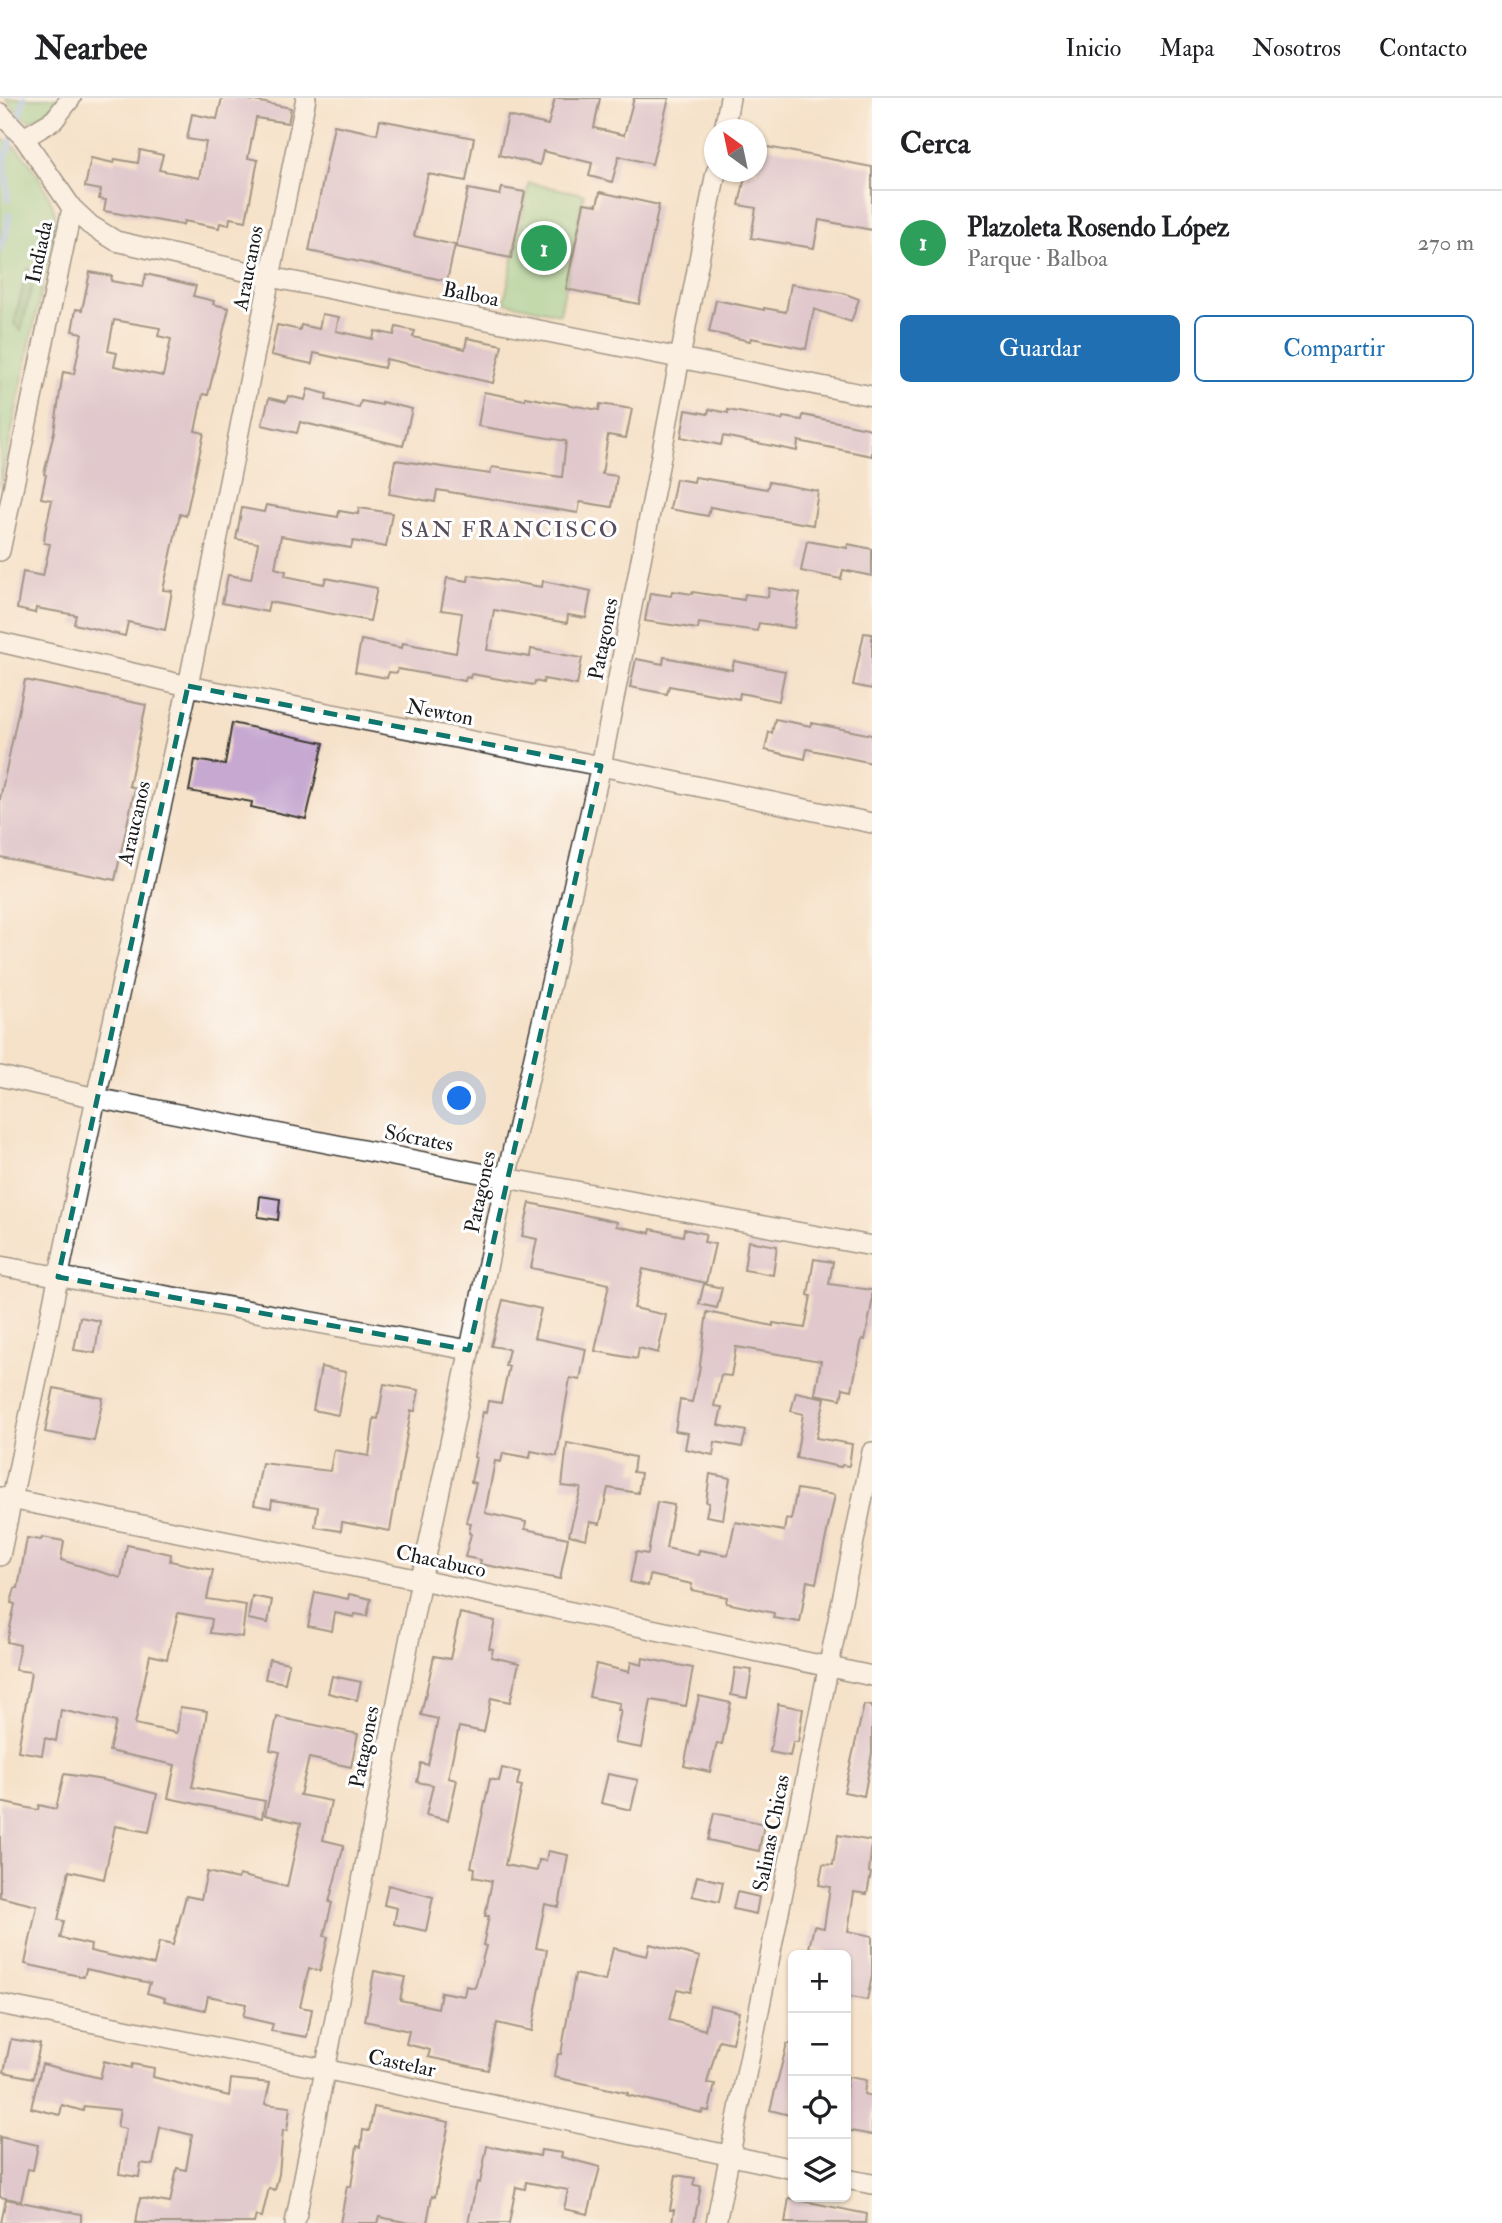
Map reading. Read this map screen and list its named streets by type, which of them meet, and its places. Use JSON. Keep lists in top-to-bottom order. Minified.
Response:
{"streets":{"street":["Indiada","Araucanos","Balboa","Patagones","Newton","Sócrates","Chacabuco","Salinas Chicas","Castelar"]},"crossings":[["Indiada","Balboa"],["Araucanos","Balboa"],["Araucanos","Newton"],["Araucanos","Sócrates"],["Araucanos","Chacabuco"],["Balboa","Patagones"],["Patagones","Newton"],["Patagones","Sócrates"],["Patagones","Chacabuco"],["Patagones","Castelar"],["Chacabuco","Salinas Chicas"],["Salinas Chicas","Castelar"]],"districts":["SAN FRANCISCO"],"north":"top left","page":{"header":"Nearbee","nav":["Inicio","Mapa","Nosotros","Contacto"],"heading":"Cerca","list":[{"mark":"1","name":"Plazoleta Rosendo López","note":"Parque · Balboa","value":"270 m"}],"pins":"1","buttons":["Guardar","Compartir"],"map_buttons":["+","−"]}}
